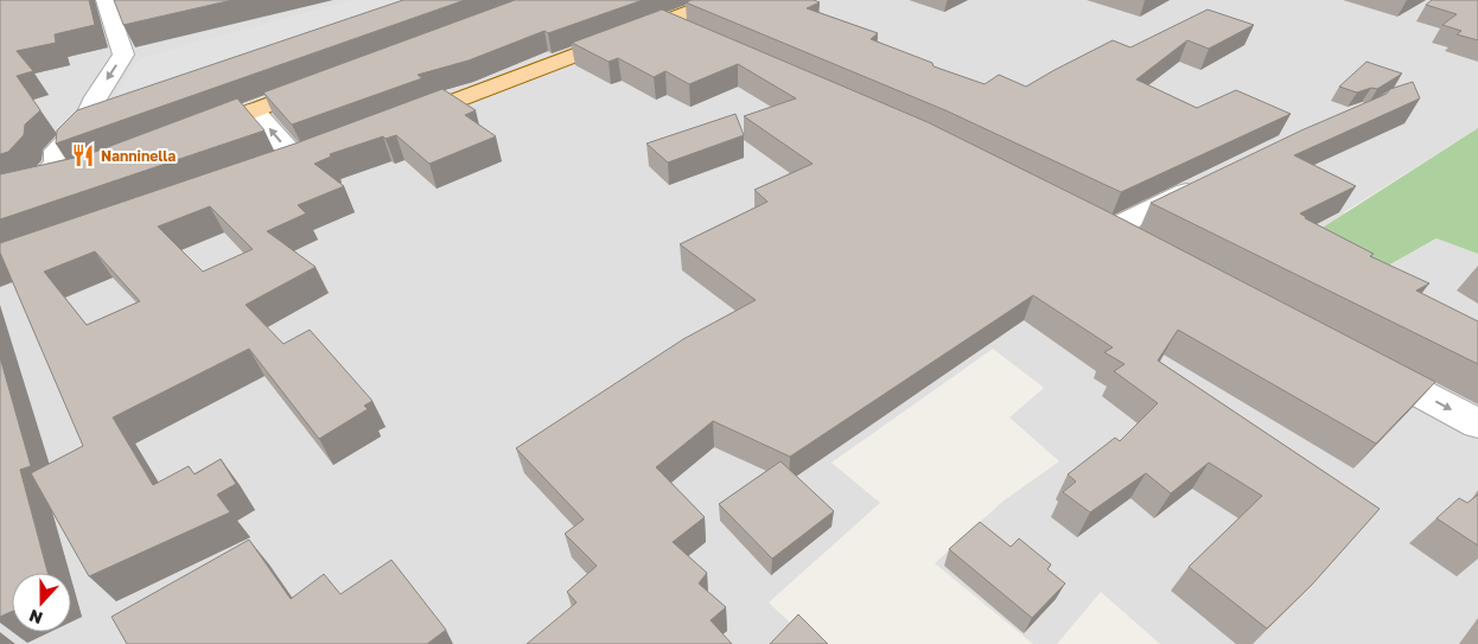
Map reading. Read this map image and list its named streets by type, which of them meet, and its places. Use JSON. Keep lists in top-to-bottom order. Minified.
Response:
{"places":{"restaurant":["Nanninella"]},"north":"bottom"}
